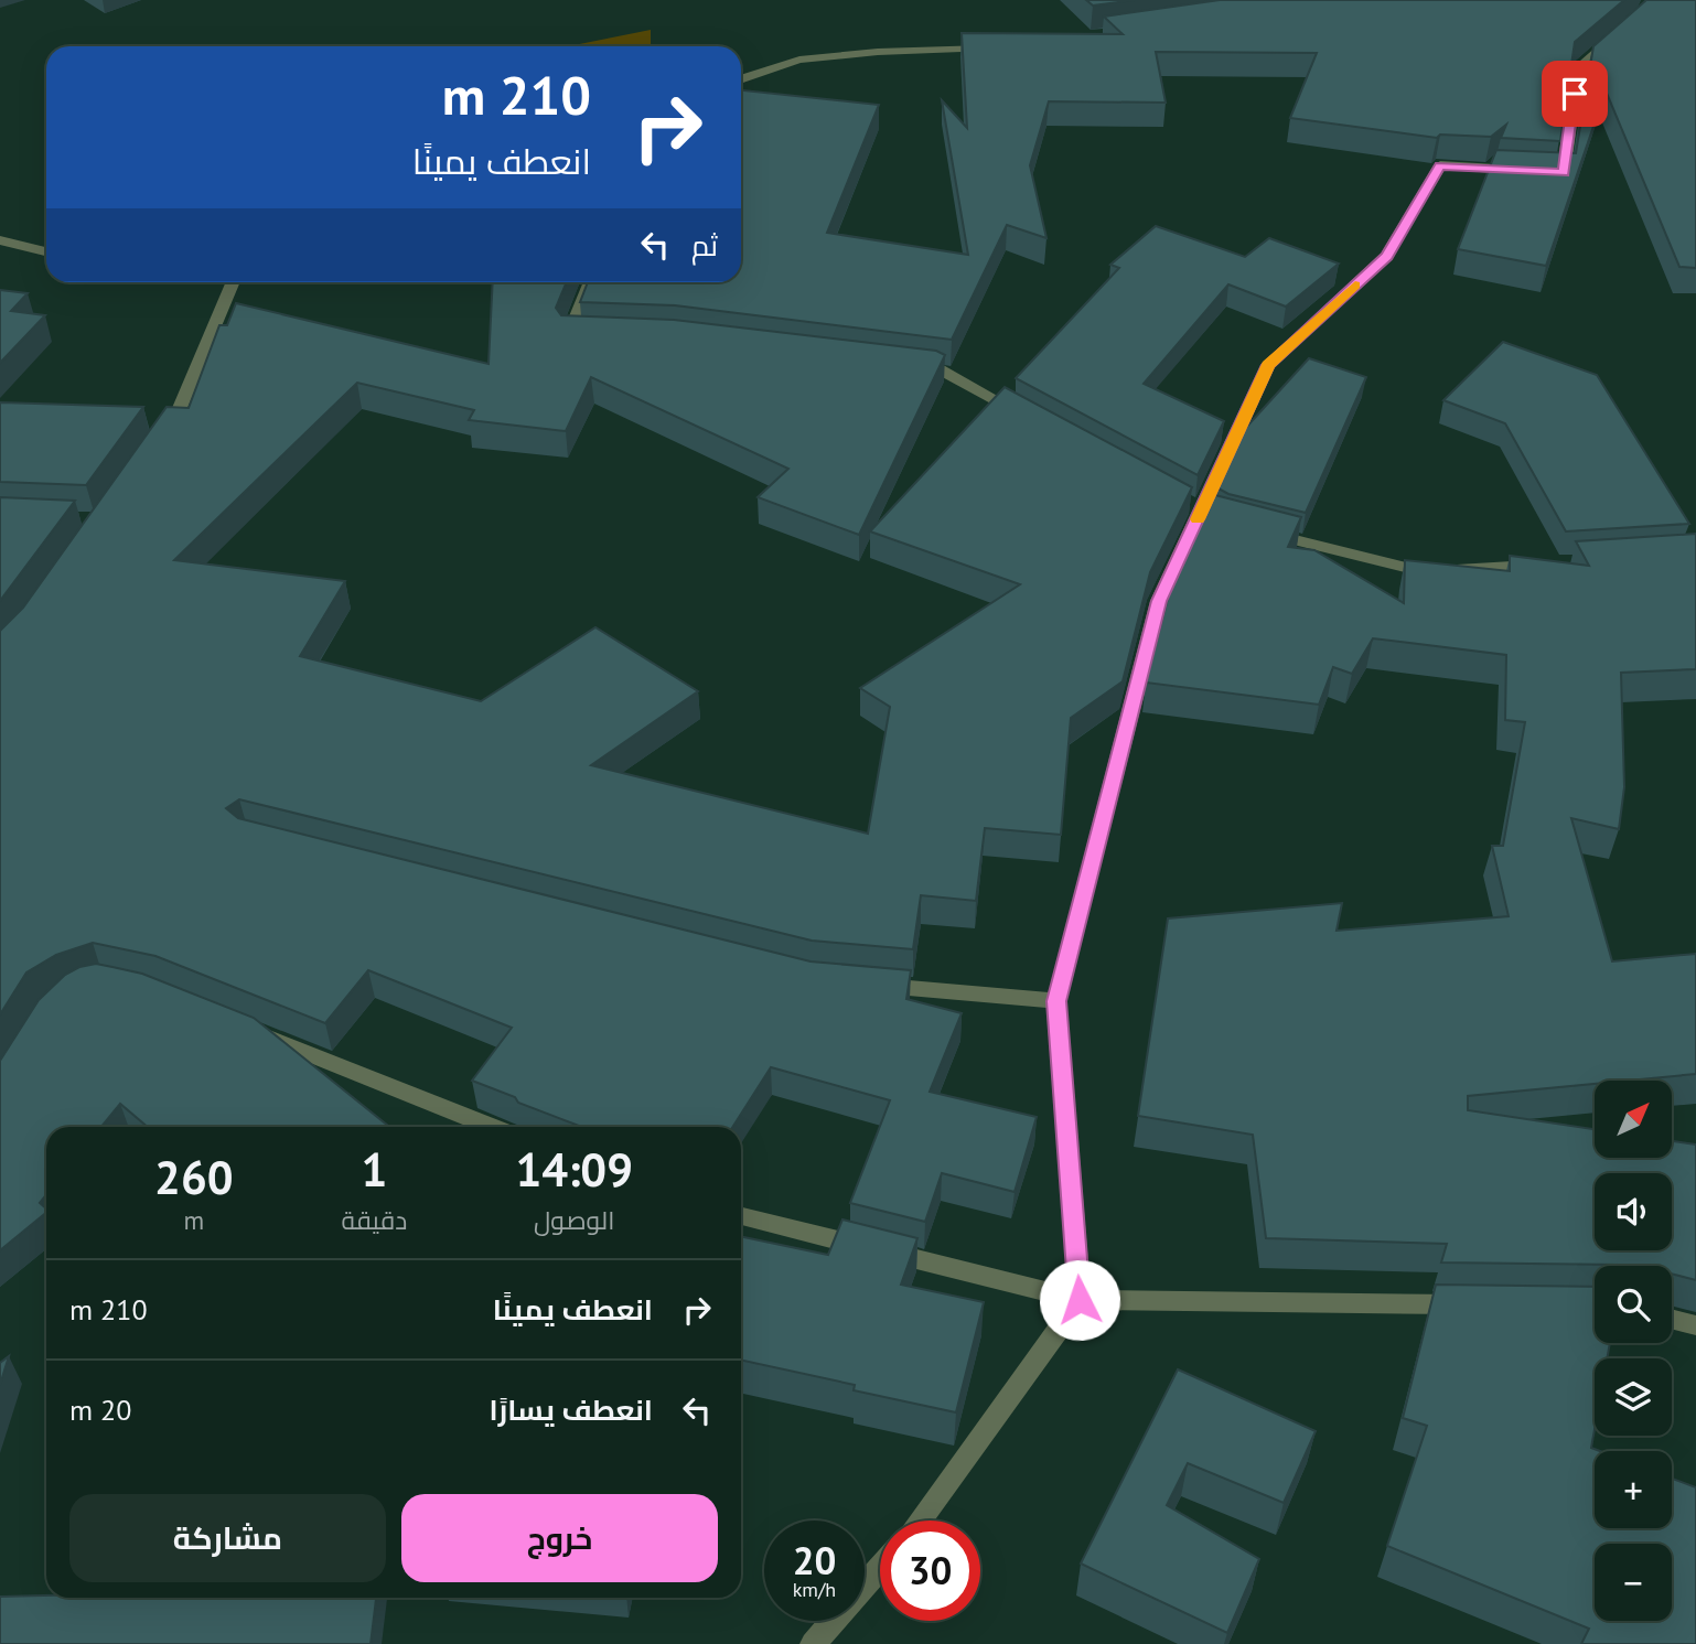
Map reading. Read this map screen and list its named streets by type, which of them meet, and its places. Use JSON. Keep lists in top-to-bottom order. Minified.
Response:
{"north":"top right","page":{"turn":["210 m","انعطف يمينًا"],"then":"ثم","map_buttons":["+","−"],"eta":["14:09","الوصول","1","دقيقة","260","m"],"list":[{"name":"انعطف يمينًا","value":"210 m"},{"name":"انعطف يسارًا","value":"20 m"}],"buttons":["خروج","مشاركة"],"speed":"20 km/h","limit":"30"}}
